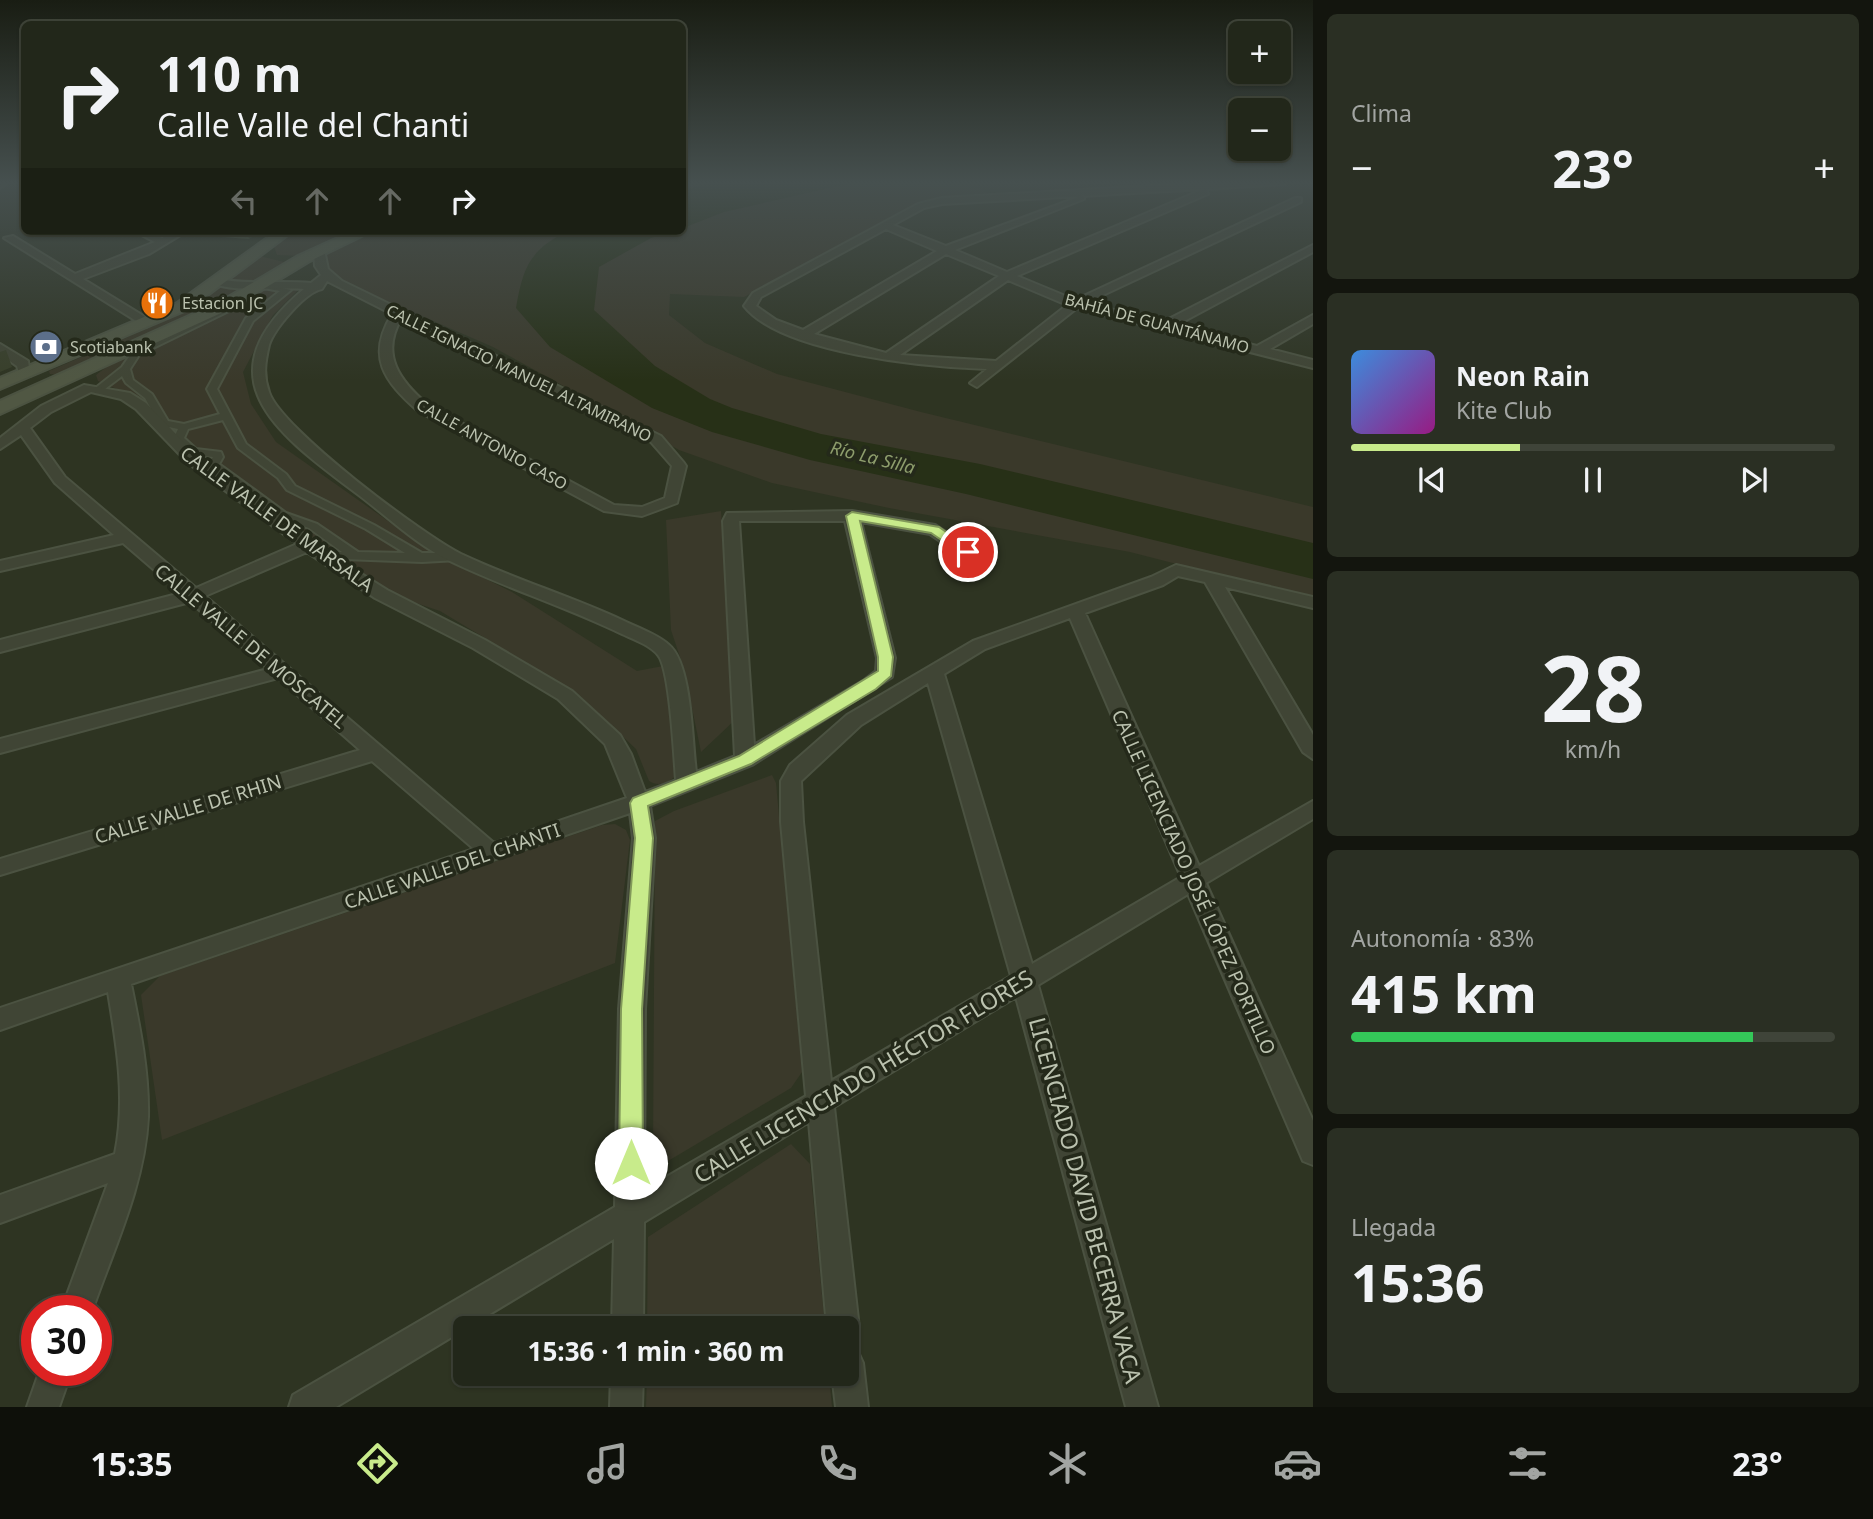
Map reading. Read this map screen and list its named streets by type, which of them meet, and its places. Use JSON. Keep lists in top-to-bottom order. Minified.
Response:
{"streets":{"street":["BAHÍA DE GUANTÁNAMO","CALLE IGNACIO MANUEL ALTAMIRANO","CALLE ANTONIO CASO","CALLE VALLE DE MARSALA","CALLE VALLE DE MOSCATEL","CALLE VALLE DE RHIN","CALLE VALLE DEL CHANTI","CALLE LICENCIADO JOSÉ LÓPEZ PORTILLO","CALLE LICENCIADO HÉCTOR FLORES","LICENCIADO DAVID BECERRA VACA"]},"crossings":[["CALLE IGNACIO MANUEL ALTAMIRANO","CALLE ANTONIO CASO"],["CALLE VALLE DE MARSALA","CALLE VALLE DEL CHANTI"],["CALLE VALLE DE MOSCATEL","CALLE VALLE DE RHIN"],["CALLE VALLE DE MOSCATEL","CALLE VALLE DEL CHANTI"],["CALLE LICENCIADO JOSÉ LÓPEZ PORTILLO","CALLE LICENCIADO HÉCTOR FLORES"],["CALLE LICENCIADO HÉCTOR FLORES","LICENCIADO DAVID BECERRA VACA"]],"water":["Río La Silla"],"places":{"restaurant":["Estacion JC"],"bank":["Scotiabank"]},"page":{"tile":["Clima",["28","km/h"],["Autonomía · 83%","415 km"],["Llegada","15:36"]],"map_buttons":["+","−"],"turn":["110 m","Calle Valle del Chanti"],"heat":["−","23°","+"],"song":["Neon Rain","Kite Club"],"limit":"30","trip":"15:36 · 1 min · 360 m","tabs":["15:35","23°"]}}
